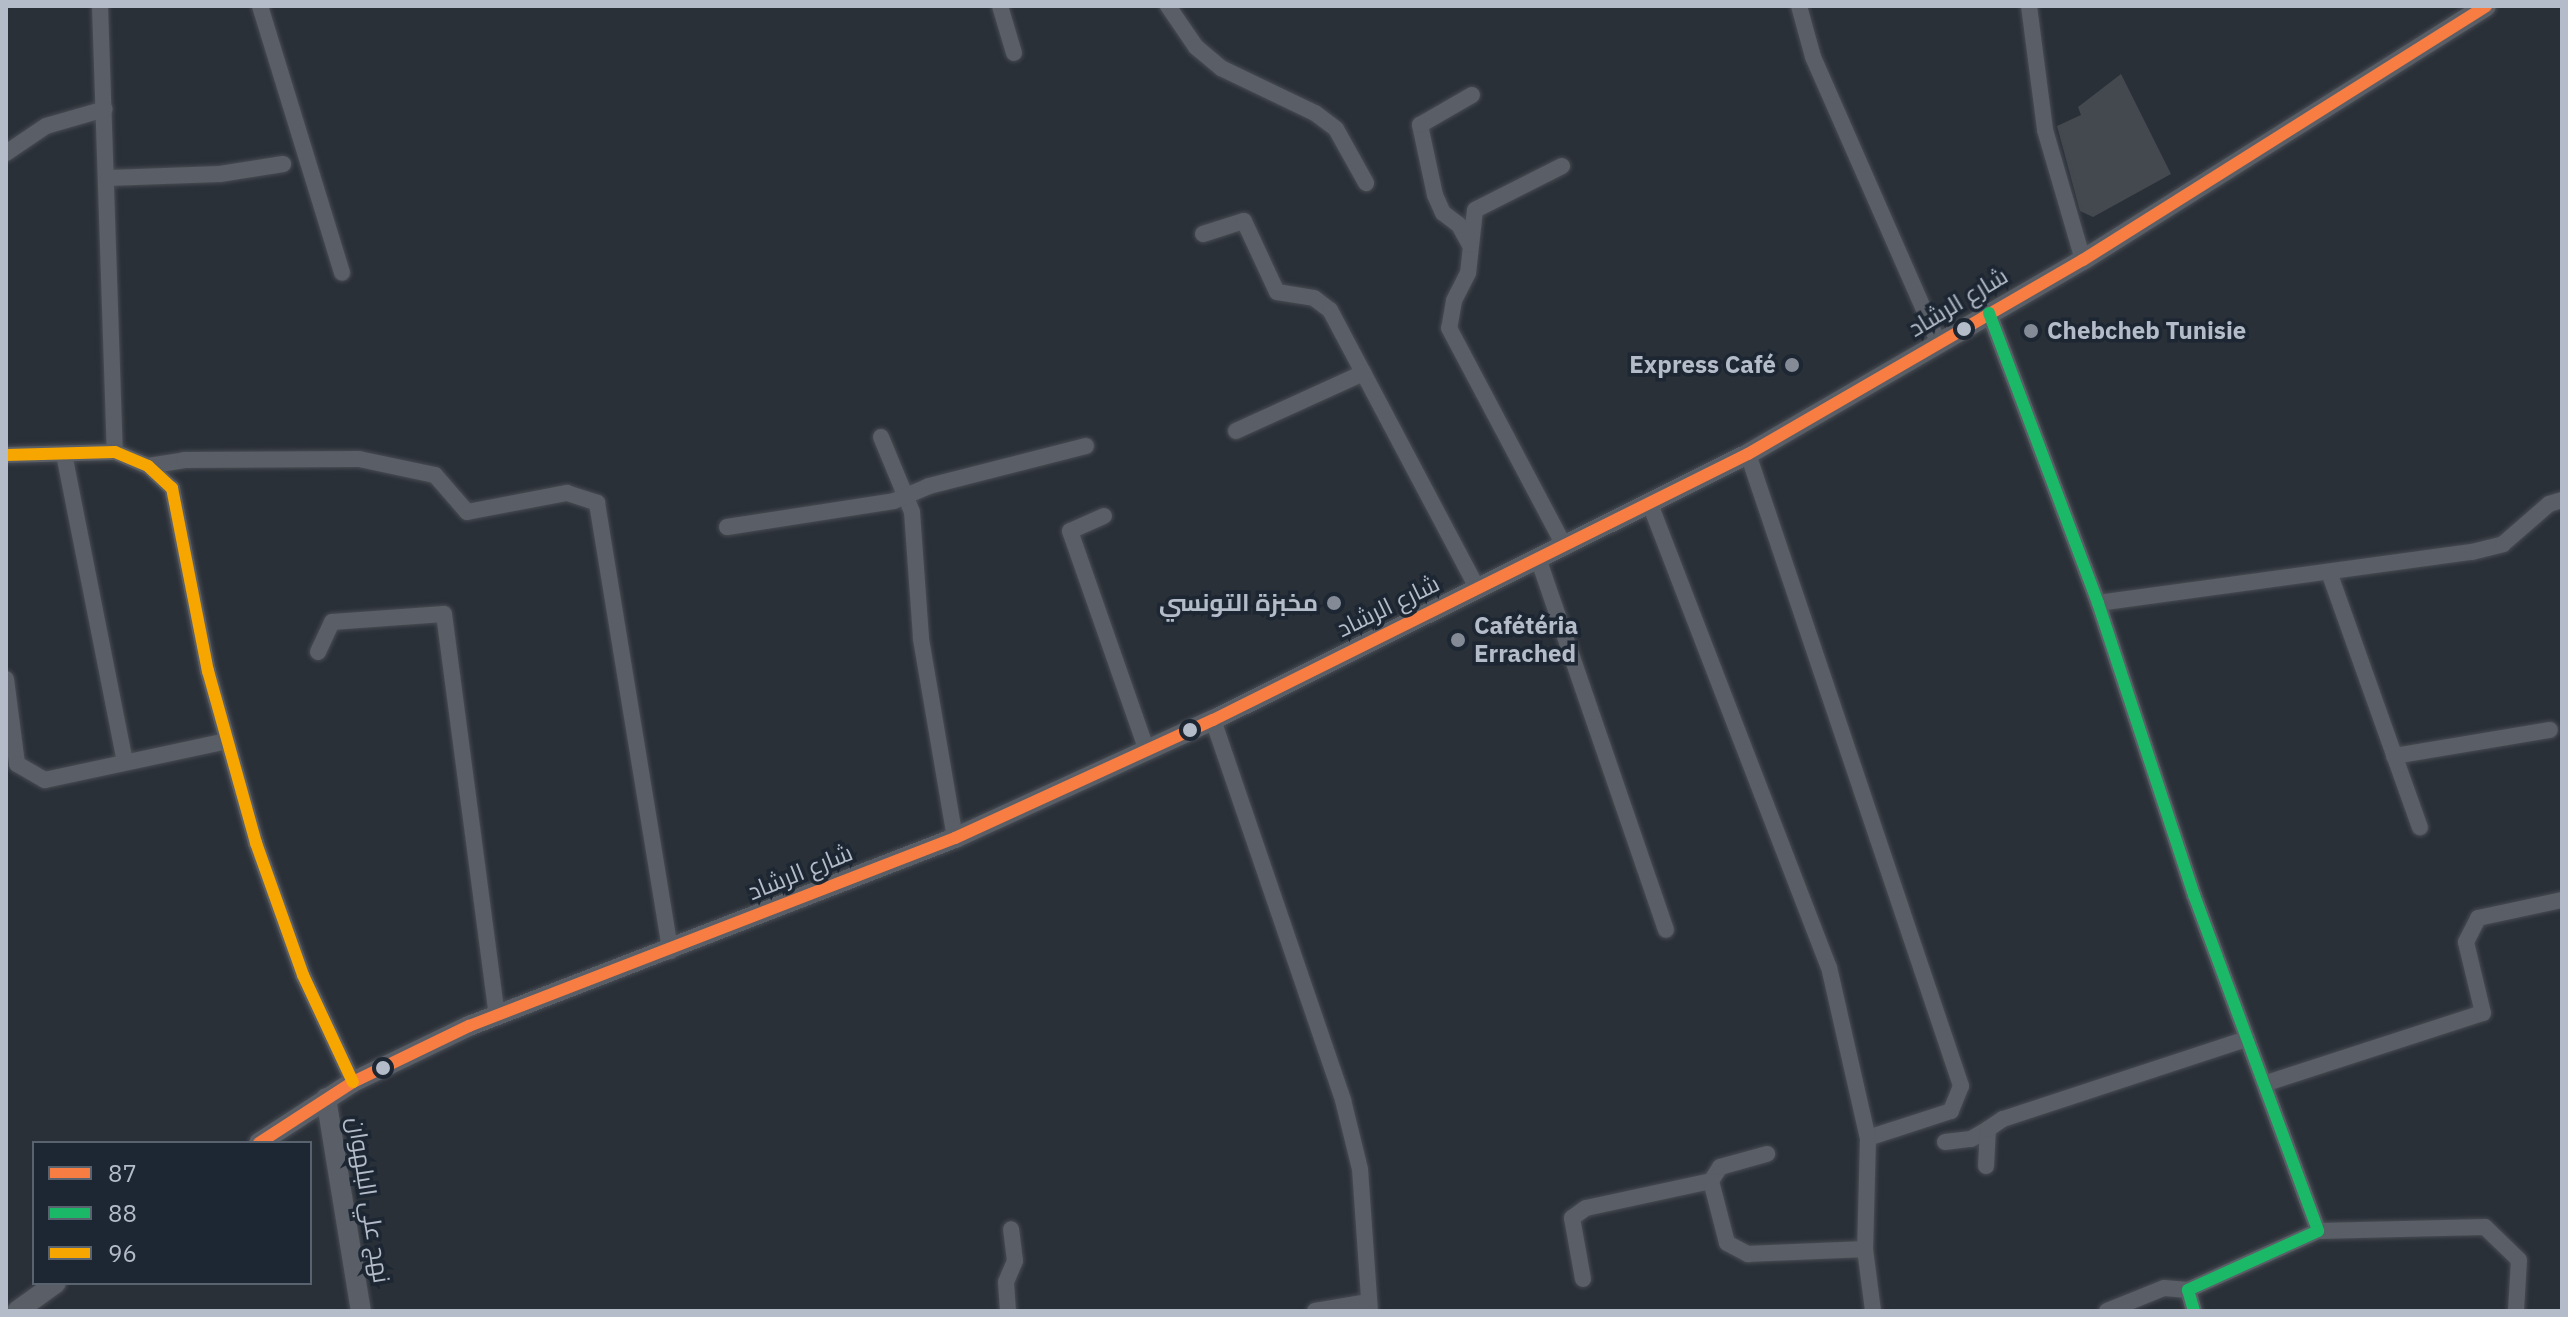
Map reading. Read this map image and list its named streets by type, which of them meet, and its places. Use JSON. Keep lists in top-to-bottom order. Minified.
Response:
{"streets":{"street":["شارع الرشاد","نهج علي البلهوان"]},"crossings":[["شارع الرشاد","نهج علي البلهوان"]],"places":["Chebcheb Tunisie","Express Café","مخبزة التونسي","Cafétéria Errached"],"lines":["transit line 87","transit line 88","transit line 96"],"legend":["87","88","96"]}
